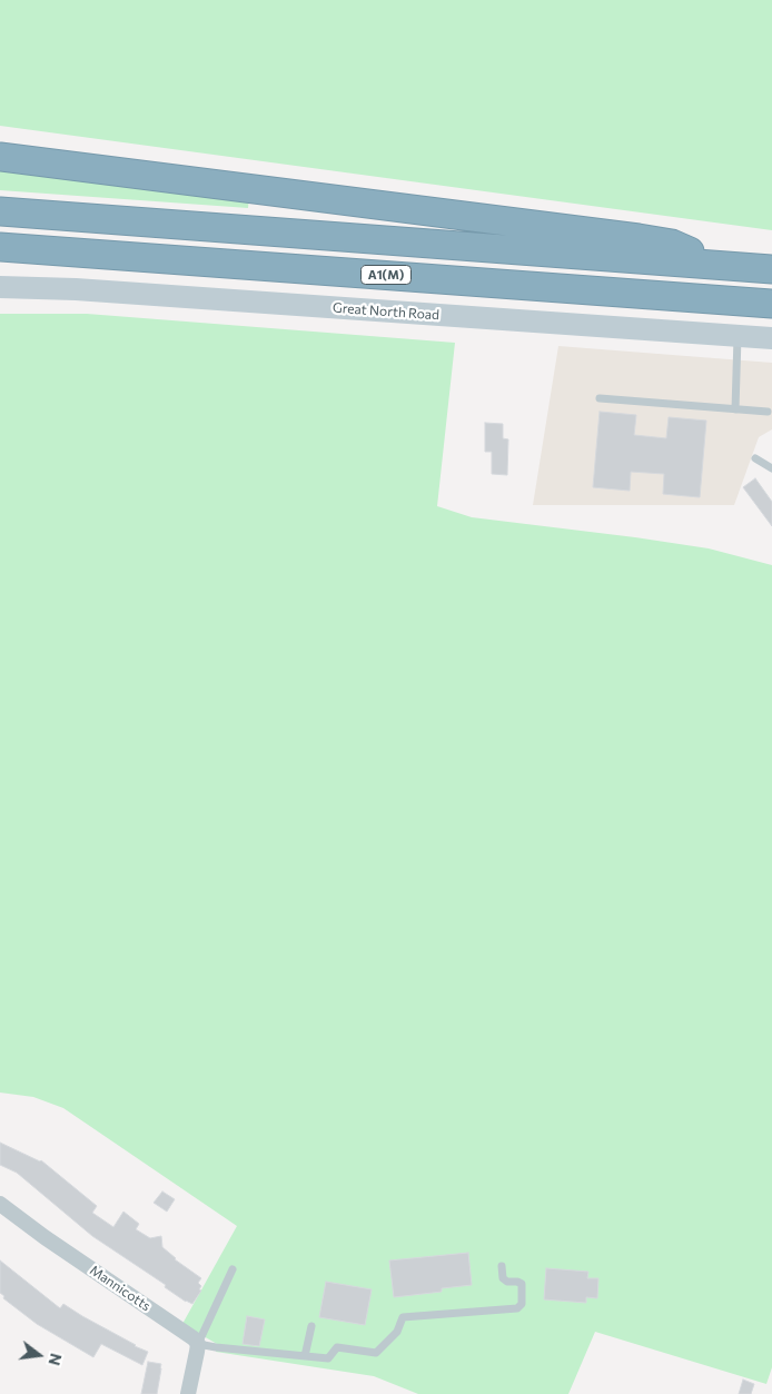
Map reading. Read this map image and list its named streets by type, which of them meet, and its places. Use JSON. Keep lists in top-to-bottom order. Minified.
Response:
{"streets":{"highway":["A1(M)"],"main road":["Great North Road"],"street":["Mannicotts"]},"north":"right"}
